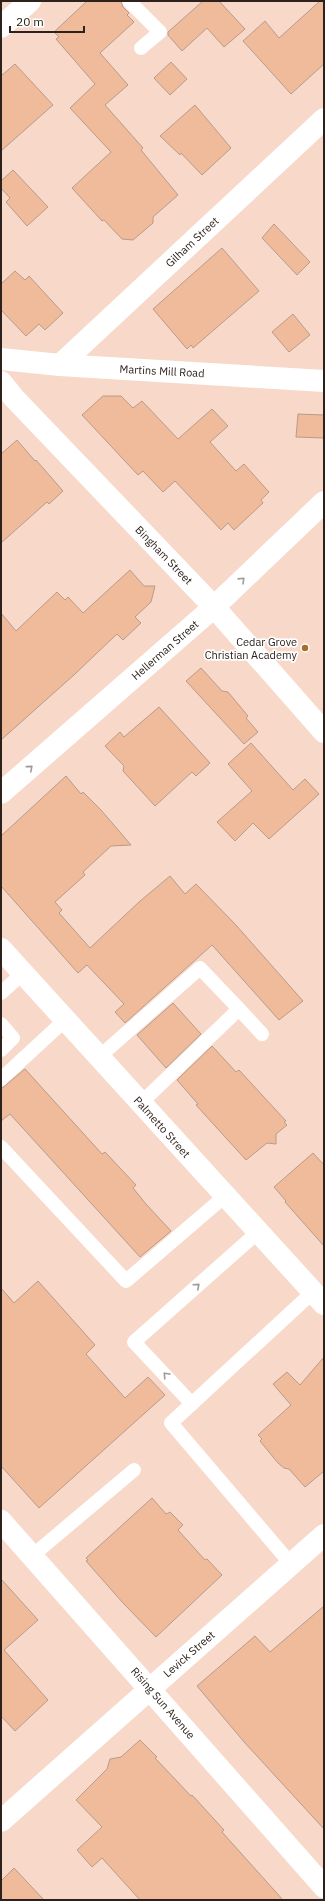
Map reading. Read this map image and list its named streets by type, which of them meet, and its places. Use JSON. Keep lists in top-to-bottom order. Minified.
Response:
{"streets":{"street":["Gilham Street","Martins Mill Road","Bingham Street","Hellerman Street","Palmetto Street","Levick Street","Rising Sun Avenue"]},"crossings":[["Gilham Street","Martins Mill Road"],["Bingham Street","Hellerman Street"],["Levick Street","Rising Sun Avenue"]],"one_way":["Hellerman Street"],"places":["Cedar Grove Christian Academy"],"scale_bar":"20 m"}
